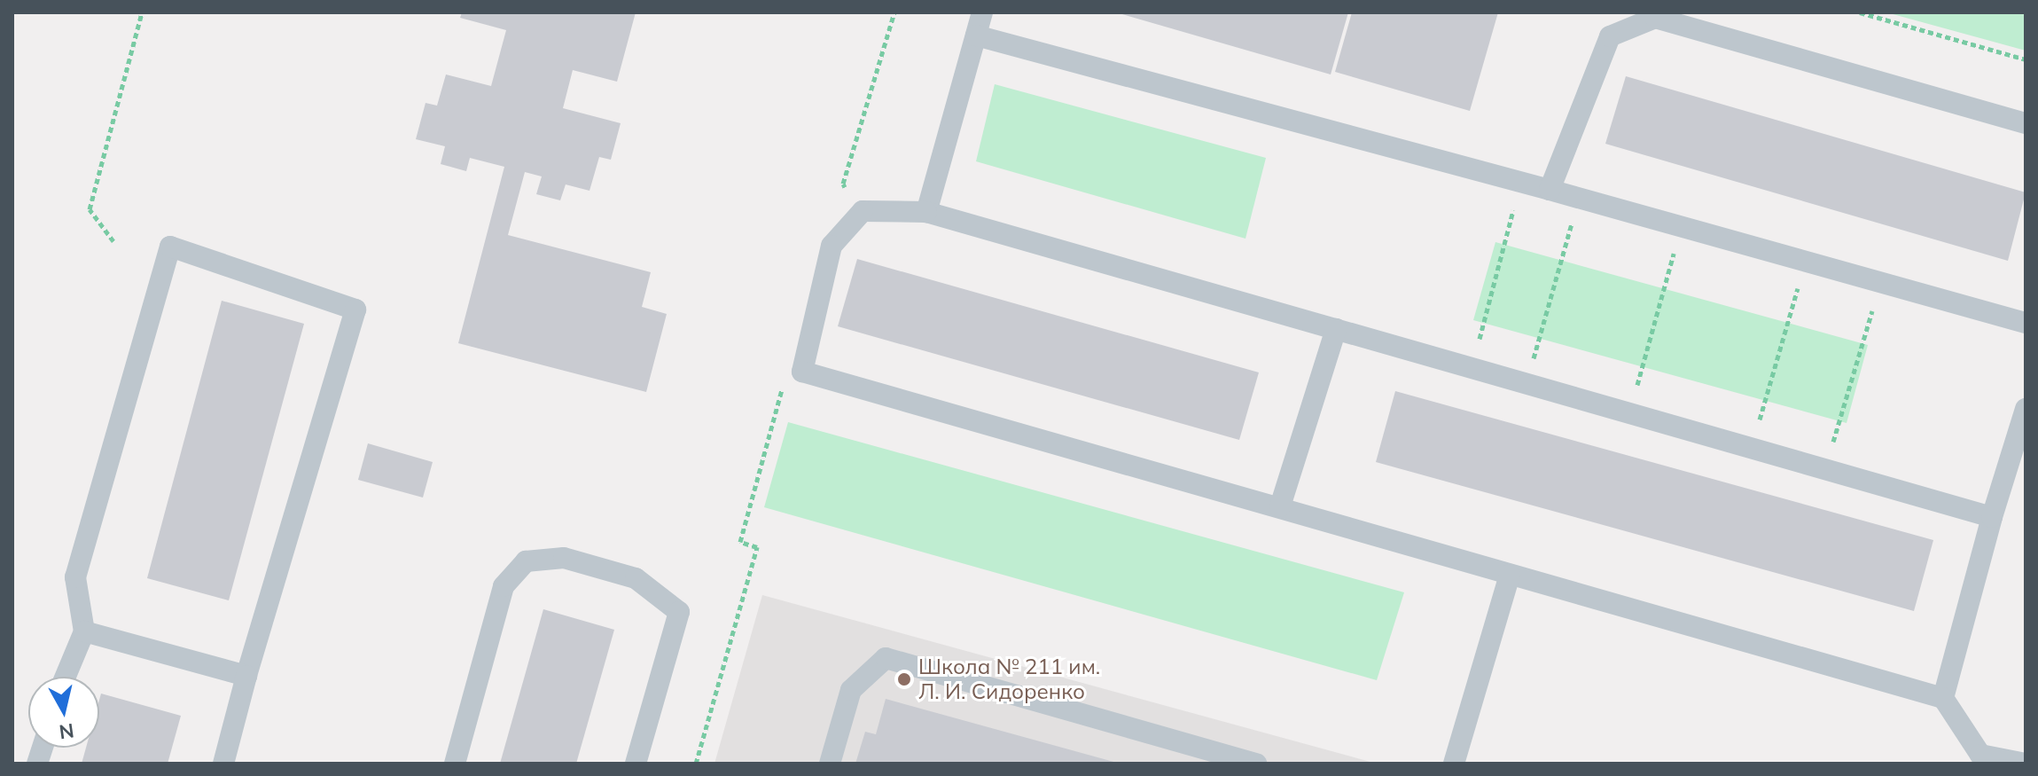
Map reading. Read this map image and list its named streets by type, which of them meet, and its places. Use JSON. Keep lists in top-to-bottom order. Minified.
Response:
{"places":["Школа № 211 им. Л. И. Сидоренко"],"north":"bottom"}
